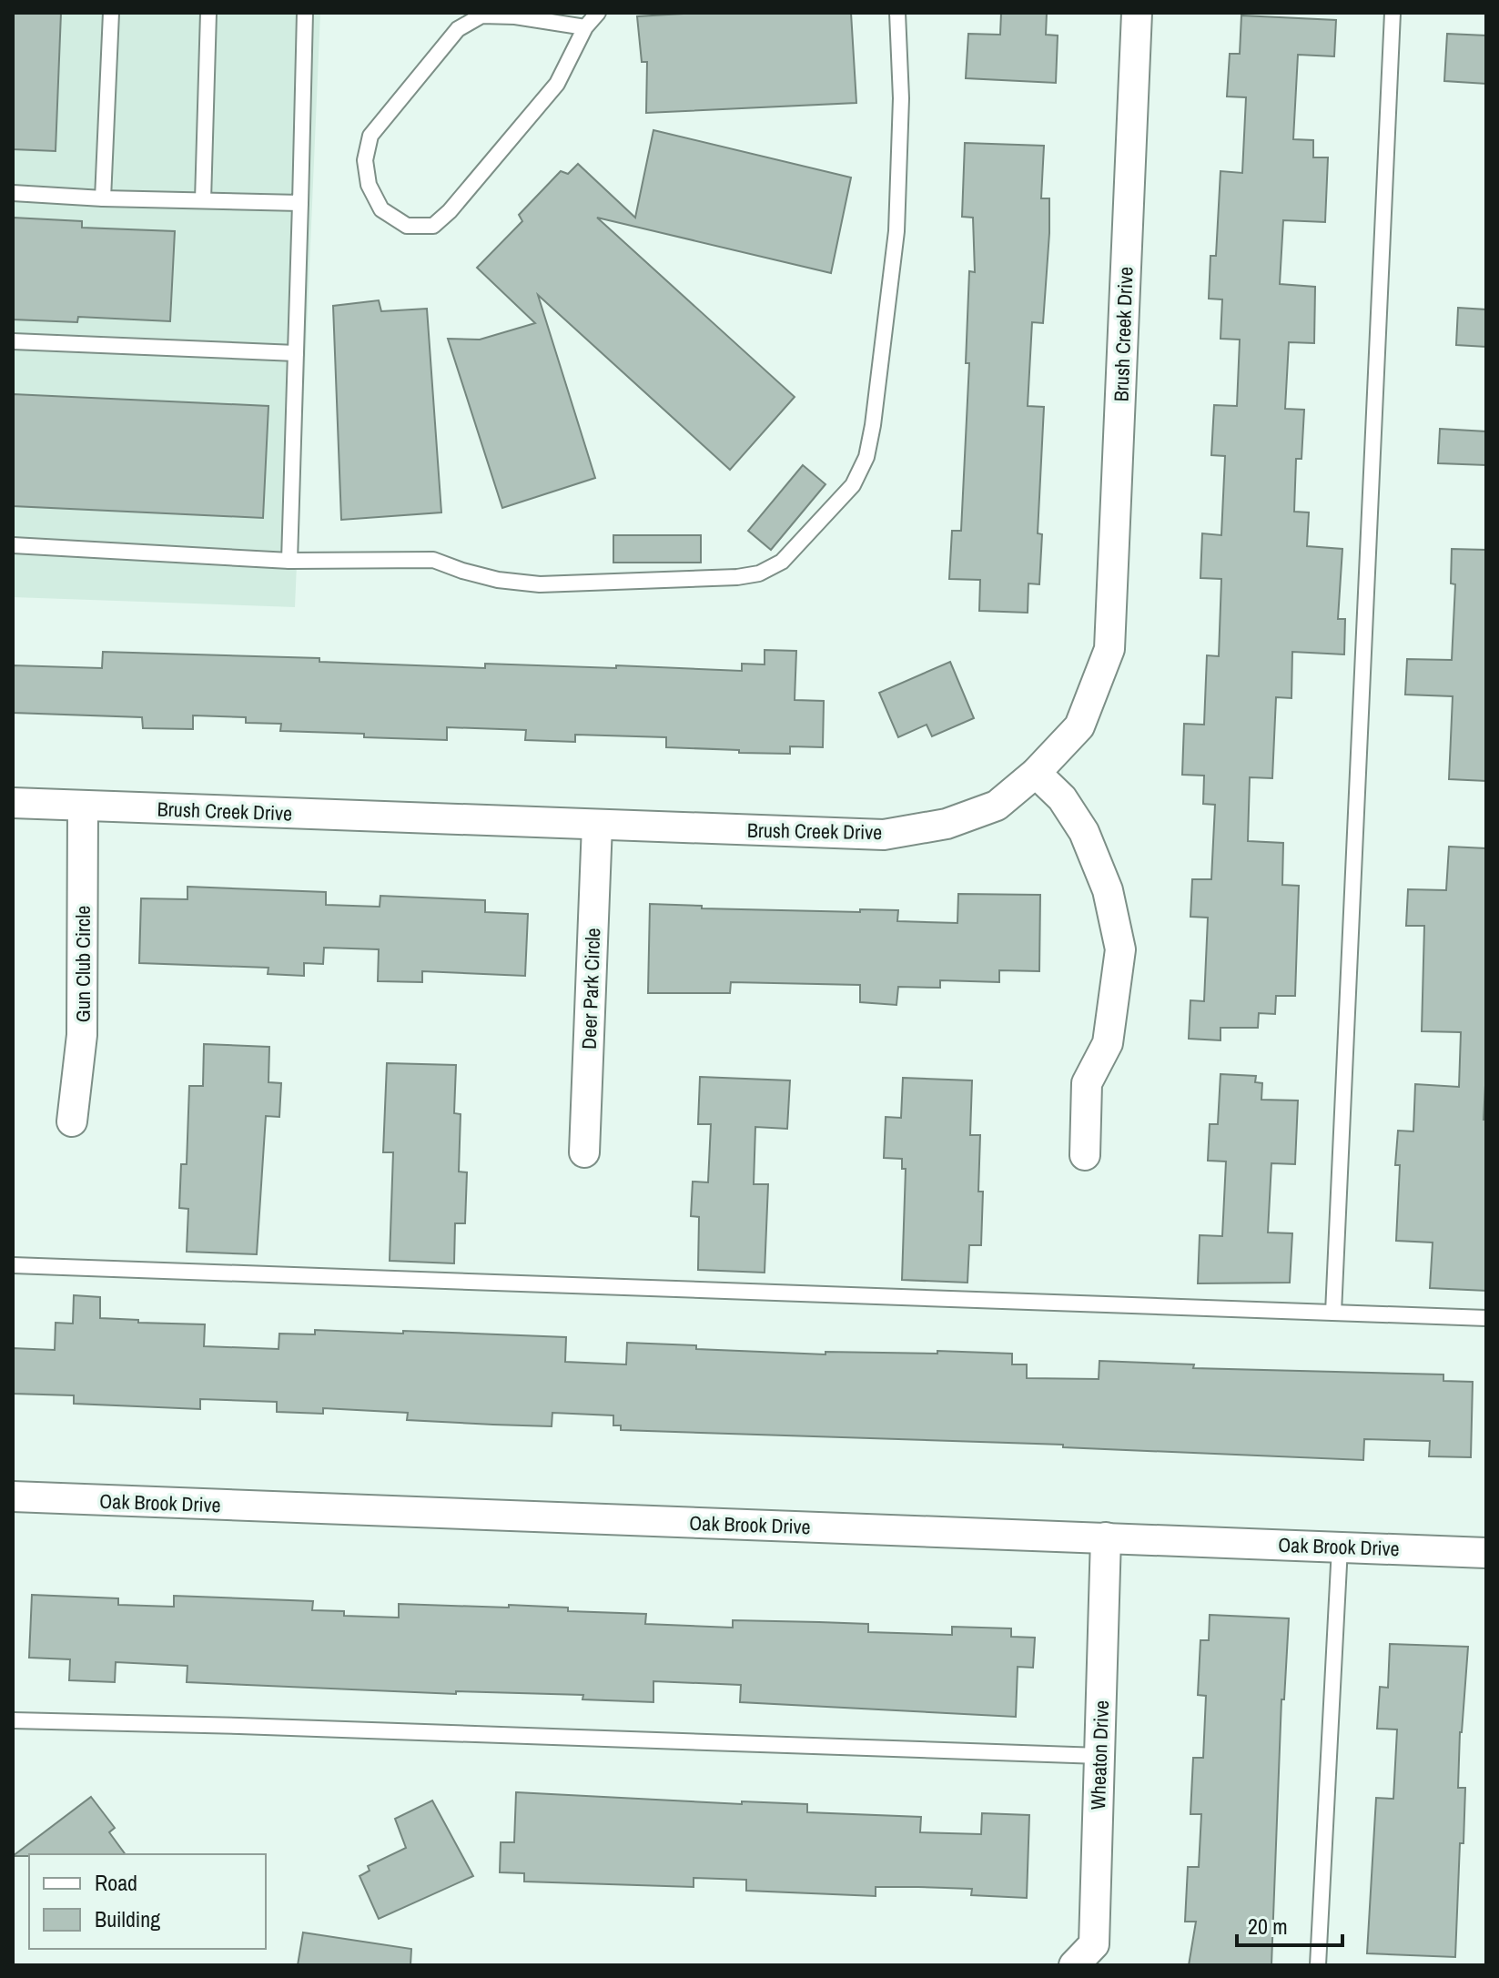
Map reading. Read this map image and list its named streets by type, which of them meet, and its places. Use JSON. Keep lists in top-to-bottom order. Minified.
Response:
{"streets":{"street":["Brush Creek Drive","Gun Club Circle","Deer Park Circle","Oak Brook Drive","Wheaton Drive"]},"crossings":[["Brush Creek Drive","Gun Club Circle"],["Brush Creek Drive","Deer Park Circle"],["Oak Brook Drive","Wheaton Drive"]],"legend":["Road","Building"],"scale_bar":"20 m"}
